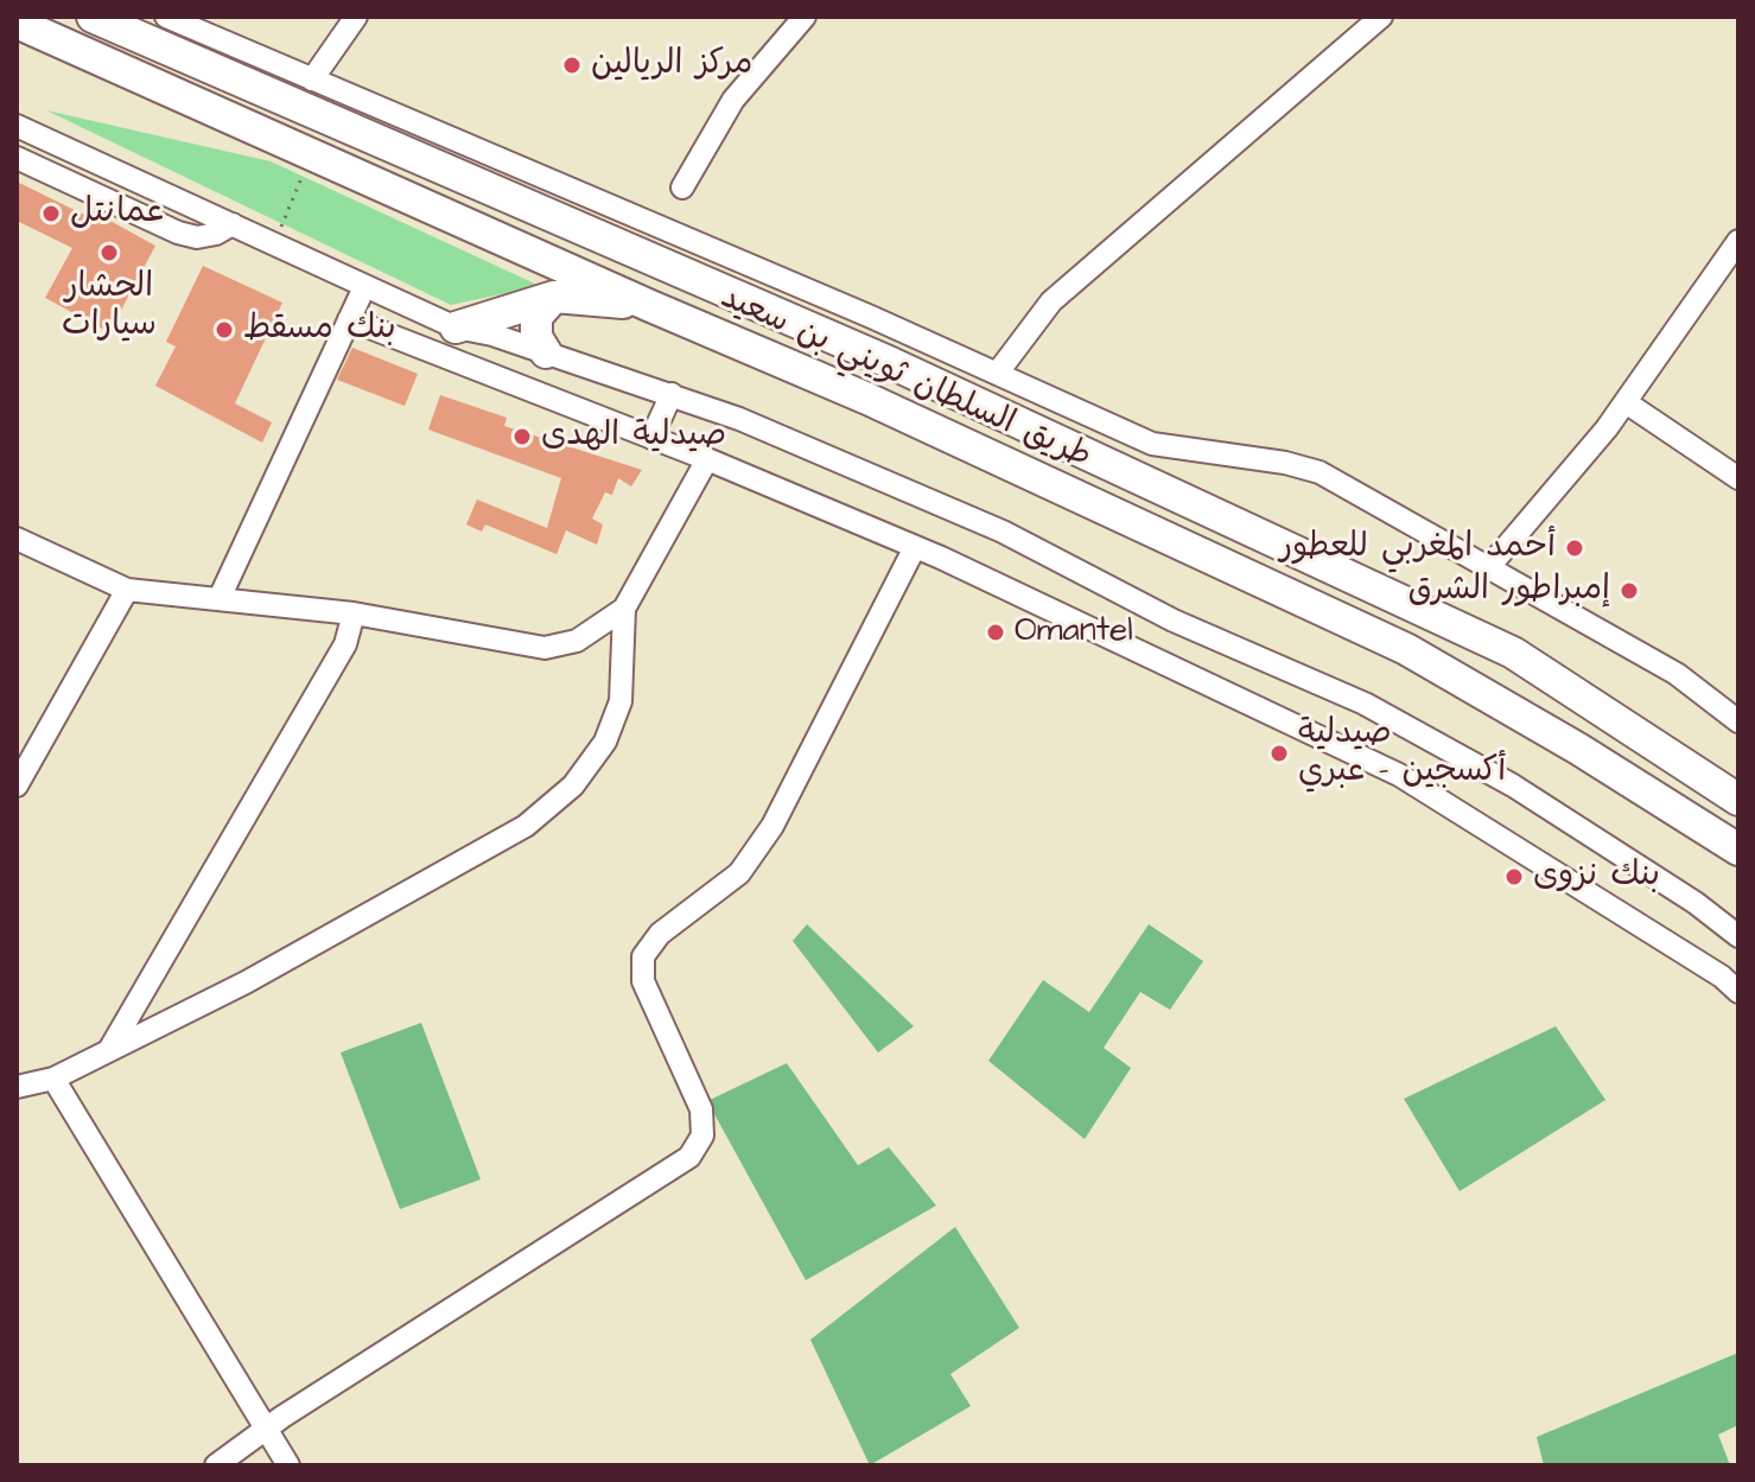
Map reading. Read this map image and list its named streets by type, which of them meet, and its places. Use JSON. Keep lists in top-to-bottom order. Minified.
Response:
{"streets":{"highway":["طريق السلطان ثويني بن سعيد"]},"places":["مركز الريالين","عمانتل","الحشار سيارات","بنك مسقط","صيدلية الهدى","أحمد المغربي للعطور","إمبراطور الشرق","Omantel","صيدلية أكسجين - عبري","بنك نزوى"]}
